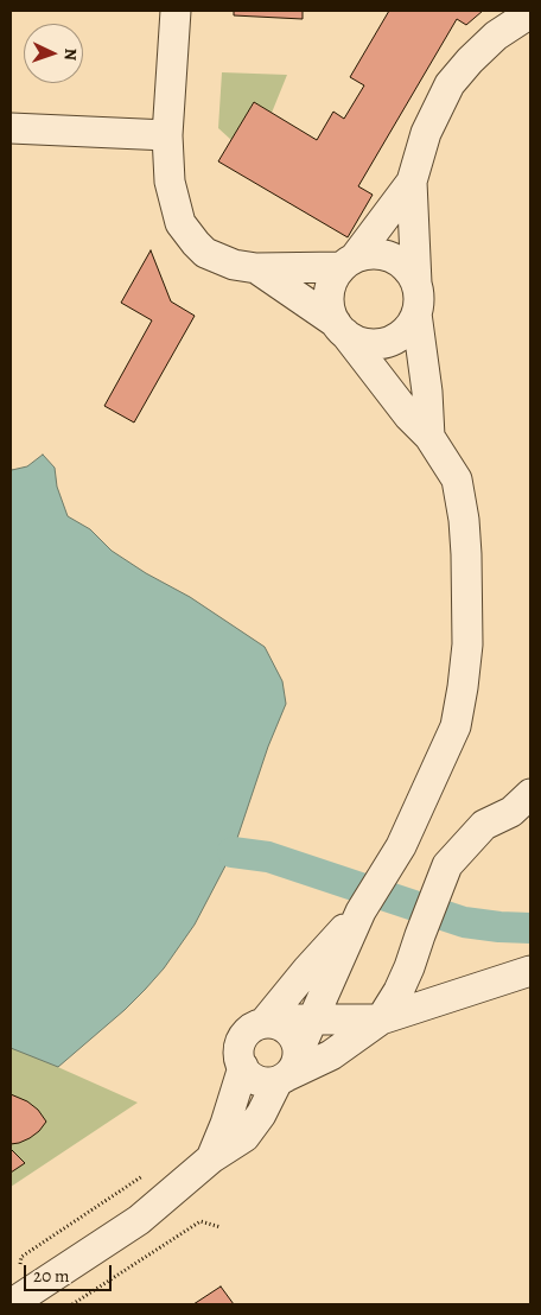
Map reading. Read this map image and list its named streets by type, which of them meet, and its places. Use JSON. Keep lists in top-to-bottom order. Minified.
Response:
{"scale_bar":"20 m","north":"right"}
